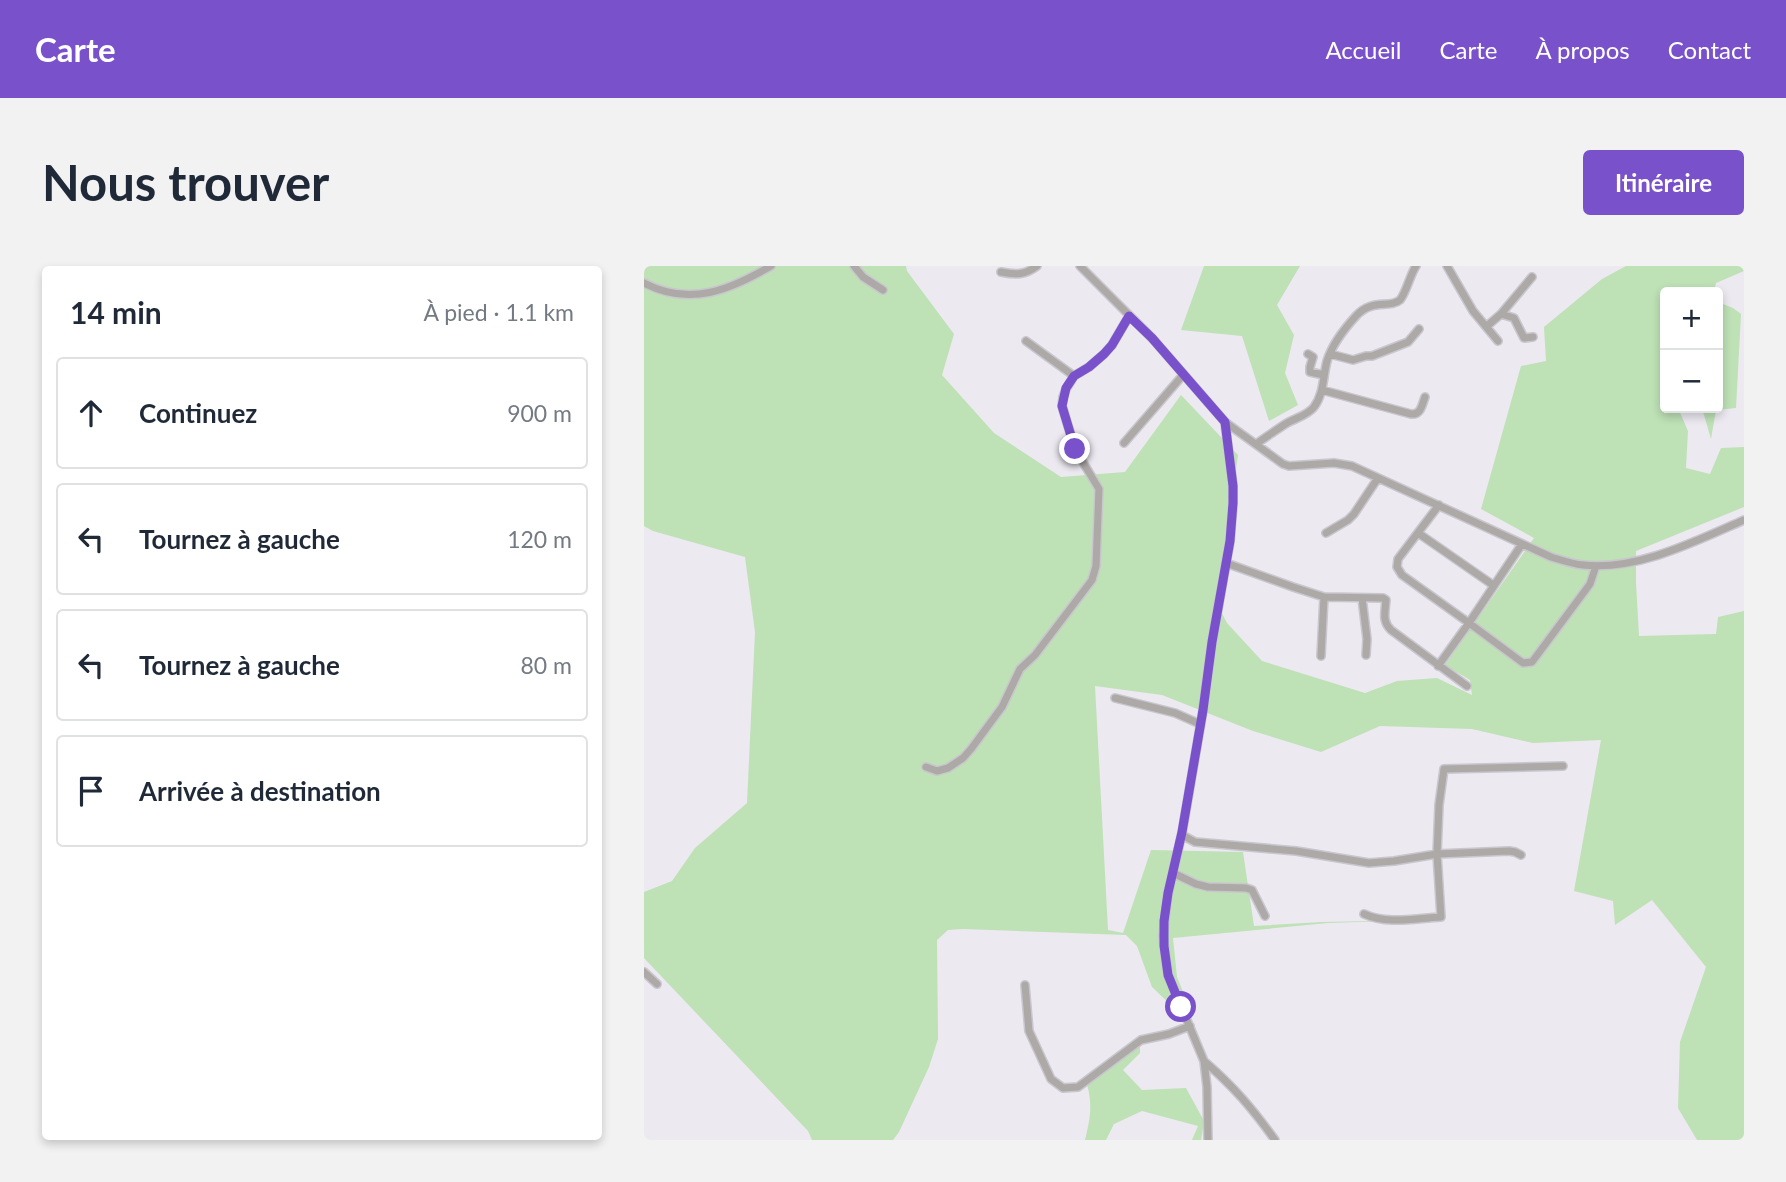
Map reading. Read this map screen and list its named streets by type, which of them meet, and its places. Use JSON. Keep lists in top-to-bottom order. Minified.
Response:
{"page":{"header":"Carte","nav":["Accueil","Carte","À propos","Contact"],"buttons":"Itinéraire","title":"Nous trouver","heading":["14 min","À pied · 1.1 km"],"map_buttons":["+","−"],"list":[["Continuez","900 m"],["Tournez à gauche","120 m"],["Tournez à gauche","80 m"],"Arrivée à destination"]}}
